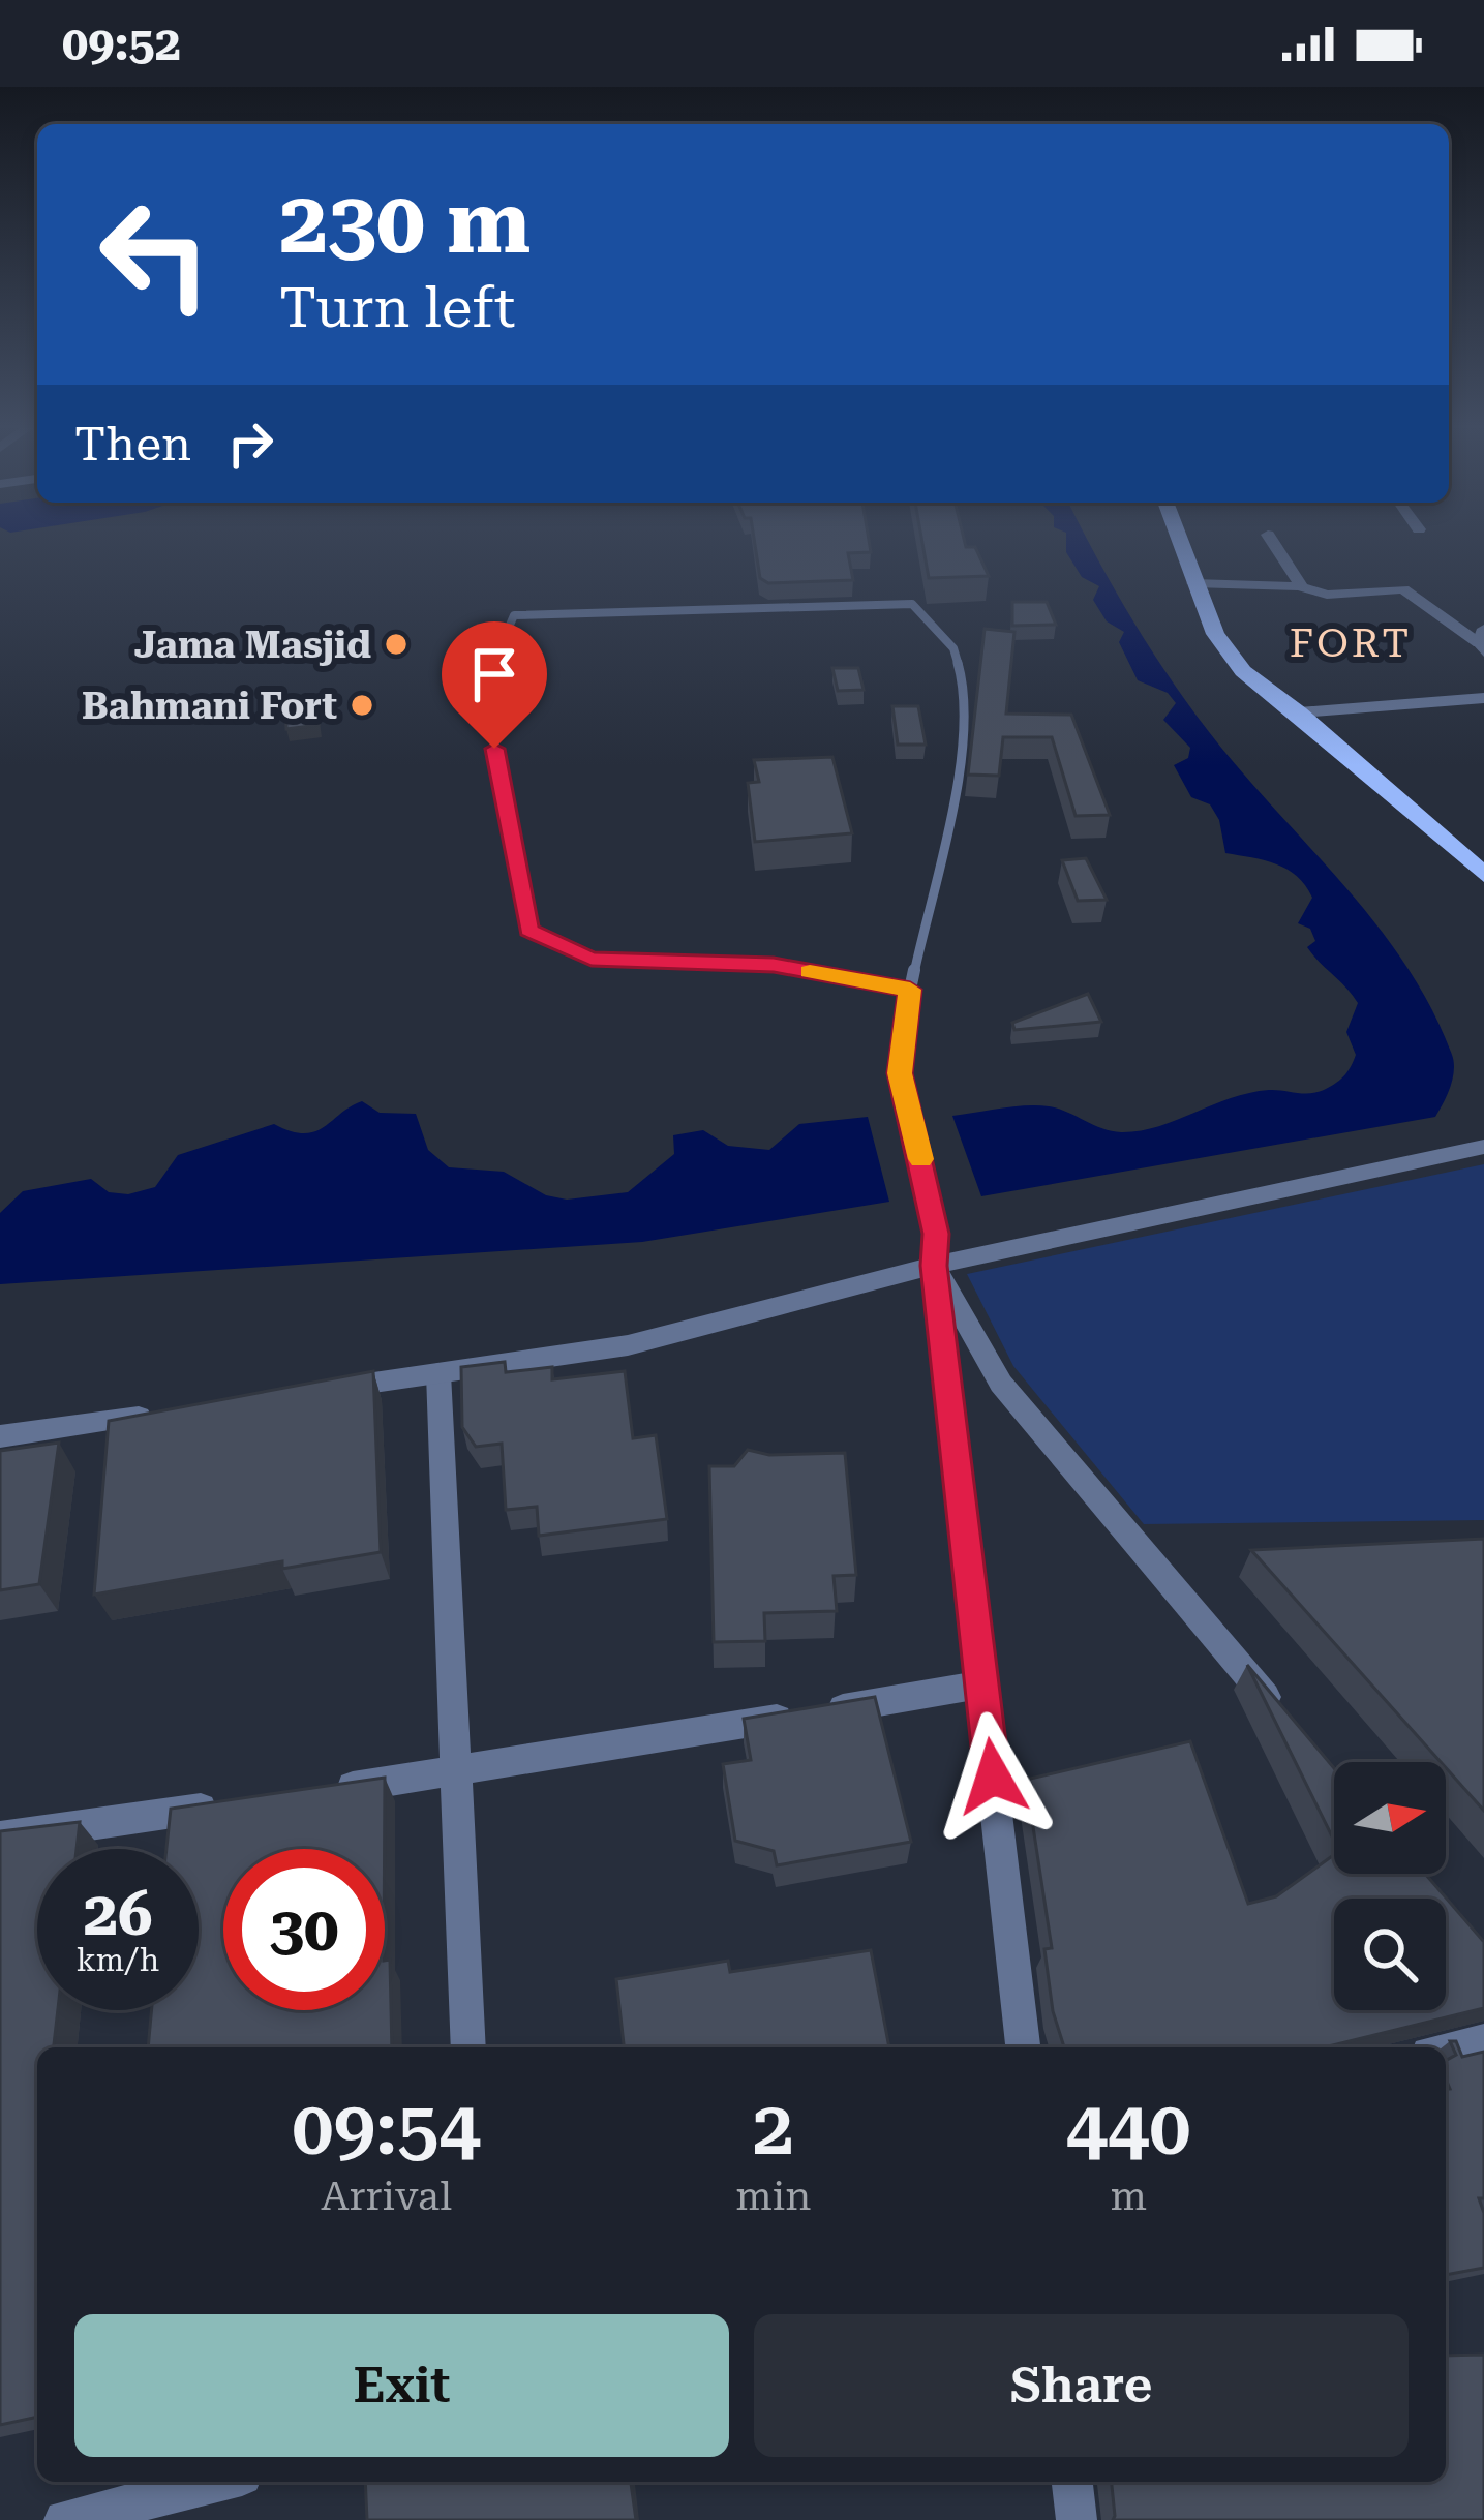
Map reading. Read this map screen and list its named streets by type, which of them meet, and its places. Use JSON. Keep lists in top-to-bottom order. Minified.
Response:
{"districts":["FORT"],"places":["Jama Masjid","Bahmani Fort"],"north":"right","page":{"status":"09:52","turn":["230 m","Turn left"],"then":"Then","speed":"26 km/h","limit":"30","eta":["09:54","Arrival","2","min","440","m"],"buttons":["Exit","Share"]}}
